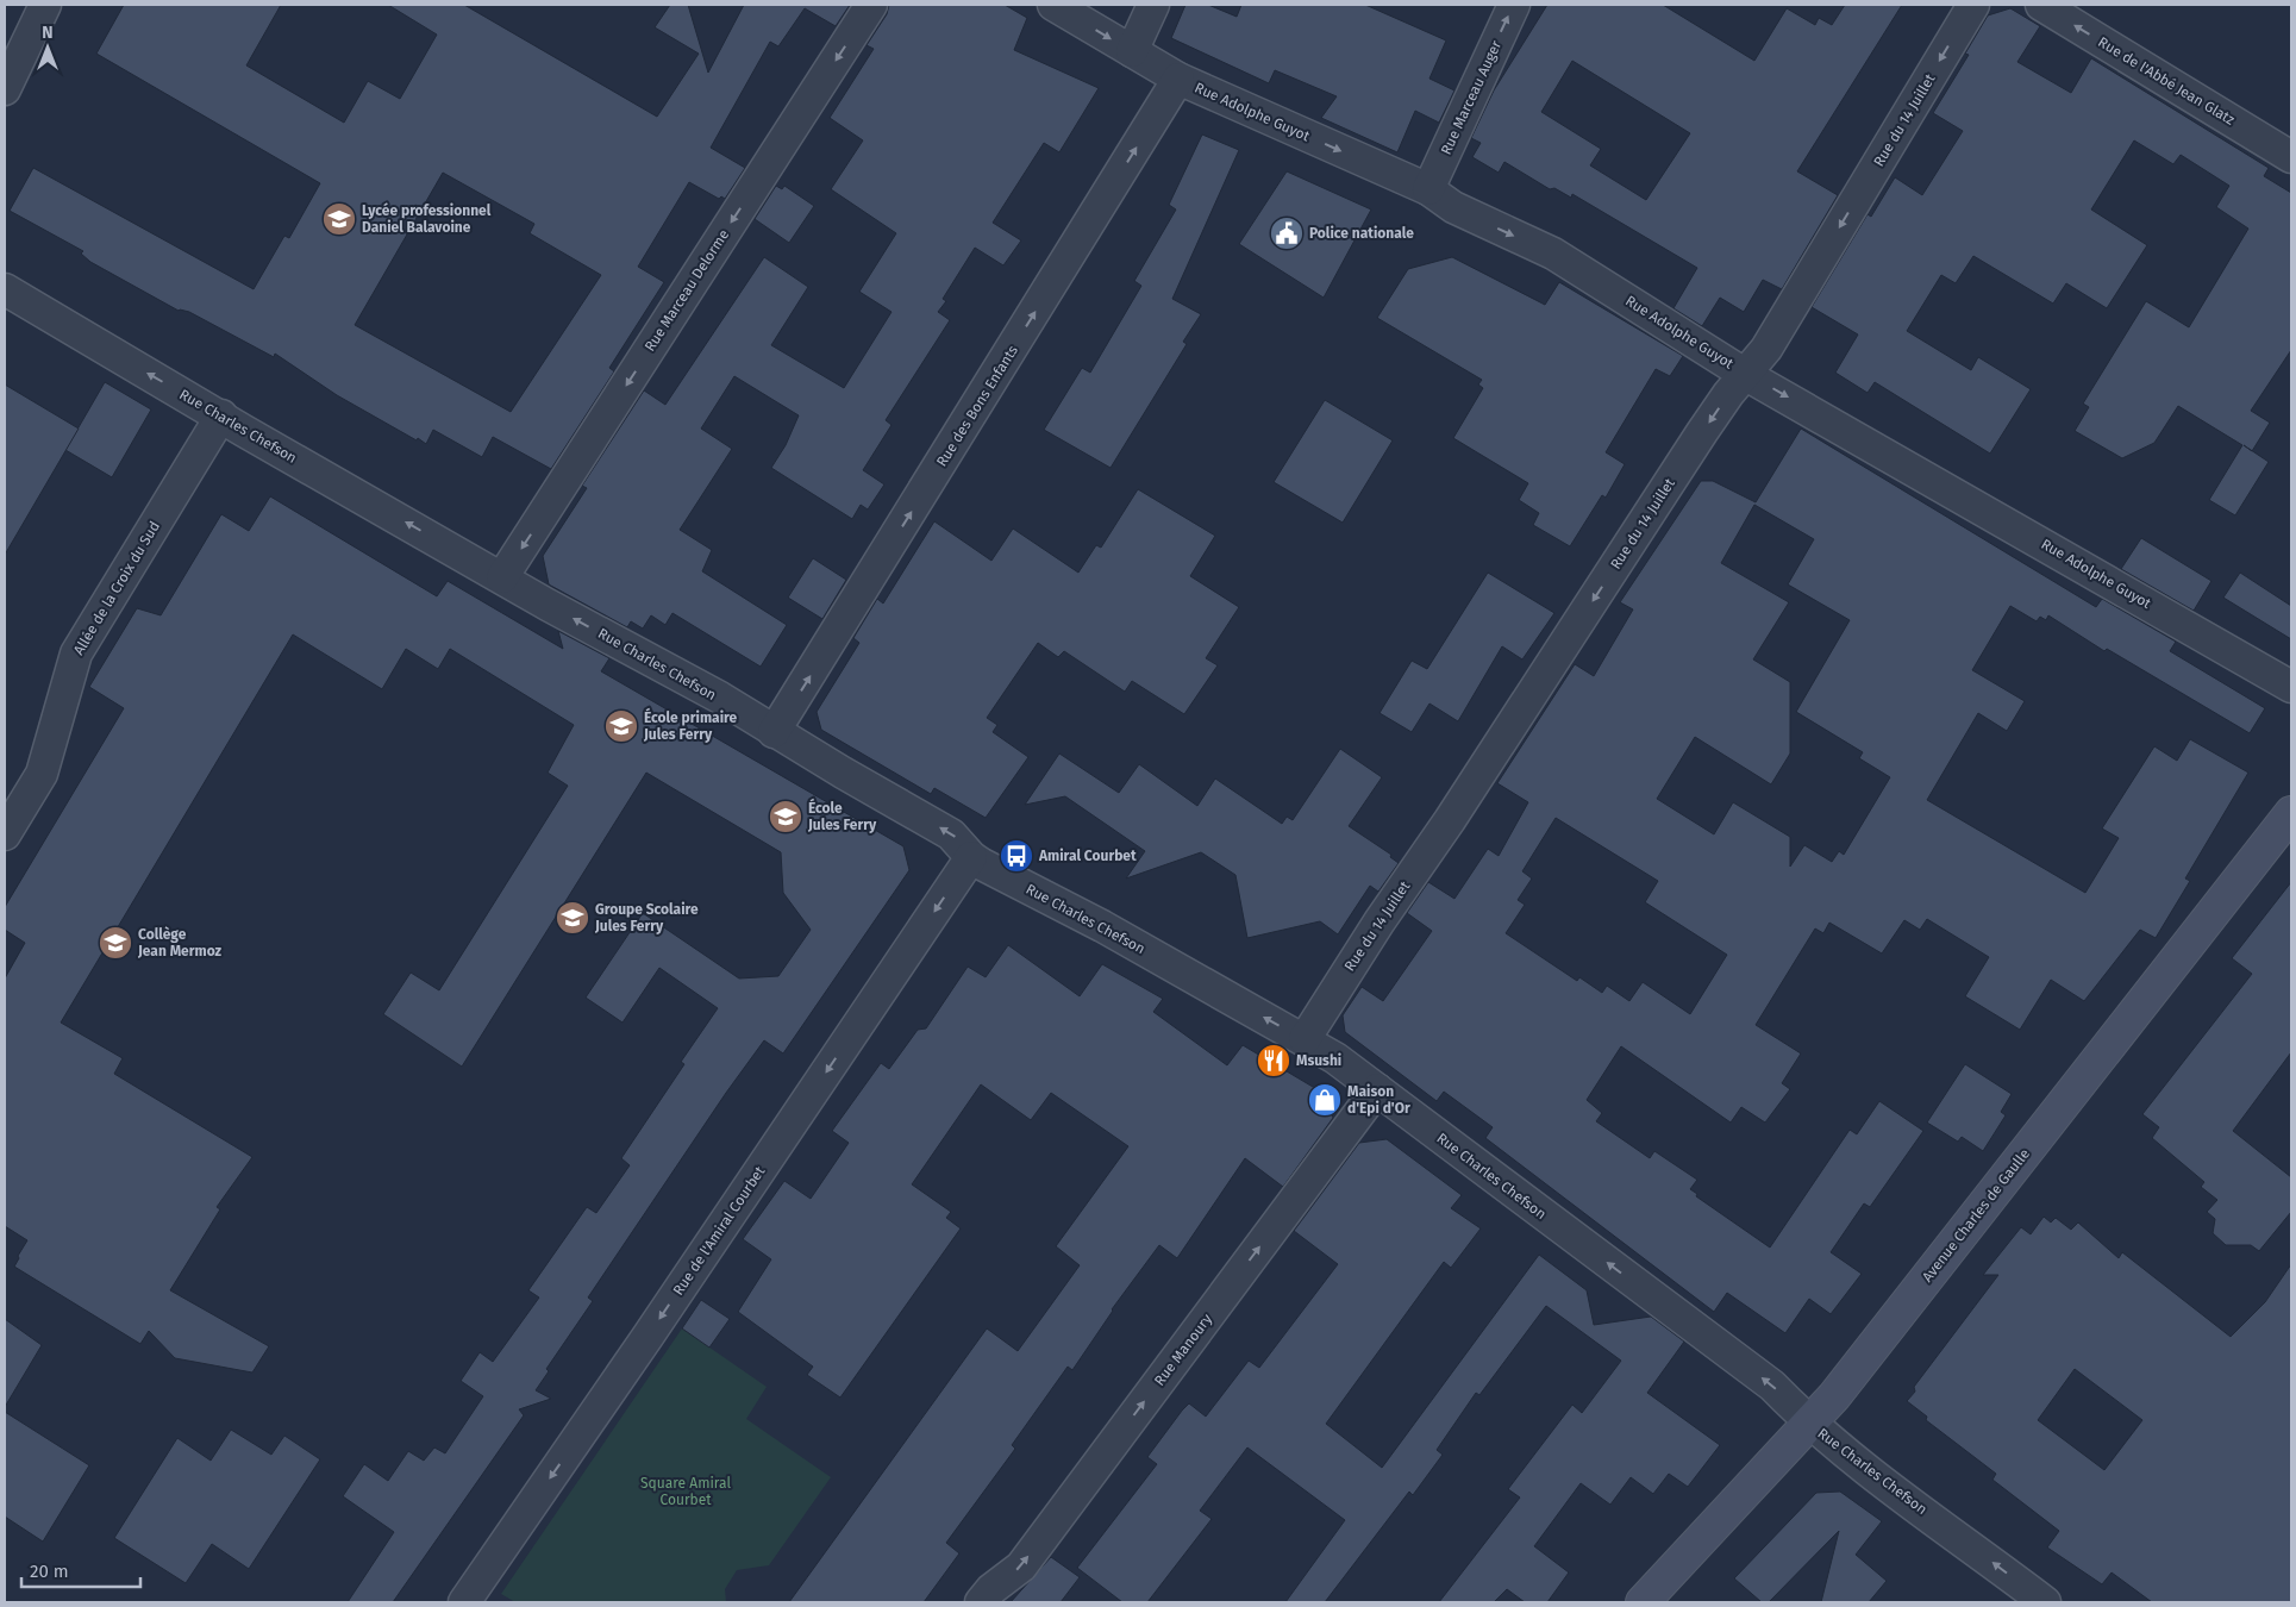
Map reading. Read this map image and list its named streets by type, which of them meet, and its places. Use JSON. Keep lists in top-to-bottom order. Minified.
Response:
{"streets":{"street":["Rue de l'Abbé Jean Glatz","Rue Marceau Auger","Rue Adolphe Guyot","Rue du 14 Juillet","Rue Marceau Delorme","Rue des Bons Enfants","Rue Charles Chefson","Allée de la Croix du Sud","Avenue Charles de Gaulle","Rue de l'Amiral Courbet","Rue Manoury"]},"crossings":[["Rue Marceau Auger","Rue Adolphe Guyot"],["Rue Adolphe Guyot","Rue du 14 Juillet"],["Rue Adolphe Guyot","Rue des Bons Enfants"],["Rue du 14 Juillet","Rue Charles Chefson"],["Rue Marceau Delorme","Rue Charles Chefson"],["Rue des Bons Enfants","Rue Charles Chefson"],["Rue Charles Chefson","Allée de la Croix du Sud"],["Rue Charles Chefson","Avenue Charles de Gaulle"],["Rue Charles Chefson","Rue de l'Amiral Courbet"],["Rue Charles Chefson","Rue Manoury"]],"one_way":["Rue de l'Abbé Jean Glatz","Rue Marceau Auger","Rue Adolphe Guyot","Rue du 14 Juillet","Rue Marceau Delorme","Rue des Bons Enfants","Rue Charles Chefson","Rue de l'Amiral Courbet","Rue Manoury"],"parks":["Square Amiral Courbet"],"places":{"school or university":["Lycée professionnel Daniel Balavoine","École primaire Jules Ferry","École Jules Ferry","Groupe Scolaire Jules Ferry","Collège Jean Mermoz"],"public building":["Police nationale"],"bus stop":["Amiral Courbet"],"restaurant":["Msushi"],"shop":["Maison d'Epi d'Or"]},"scale_bar":"20 m","north":"top"}
